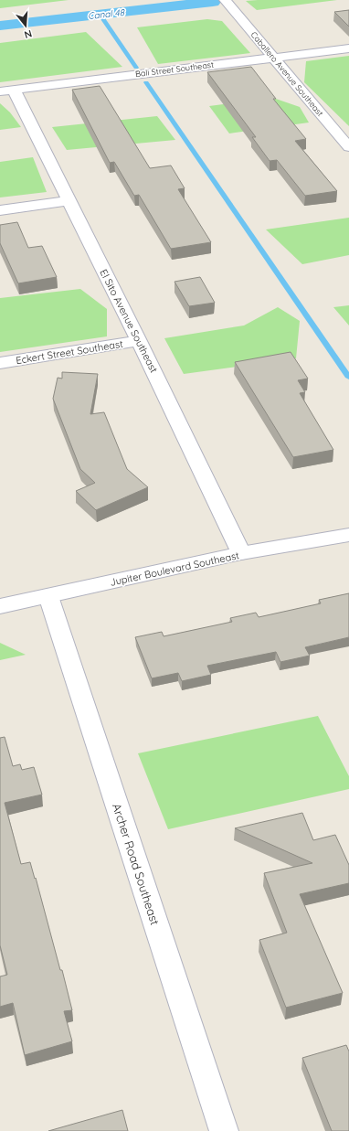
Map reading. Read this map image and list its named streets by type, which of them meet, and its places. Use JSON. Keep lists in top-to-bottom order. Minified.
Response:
{"streets":{"street":["Bali Street Southeast","Caballero Avenue Southeast","El Sito Avenue Southeast","Eckert Street Southeast","Jupiter Boulevard Southeast","Archer Road Southeast"]},"crossings":[["Bali Street Southeast","Caballero Avenue Southeast"],["Bali Street Southeast","El Sito Avenue Southeast"],["El Sito Avenue Southeast","Eckert Street Southeast"],["El Sito Avenue Southeast","Jupiter Boulevard Southeast"],["Jupiter Boulevard Southeast","Archer Road Southeast"]],"water":["Canal 48"],"north":"bottom"}
